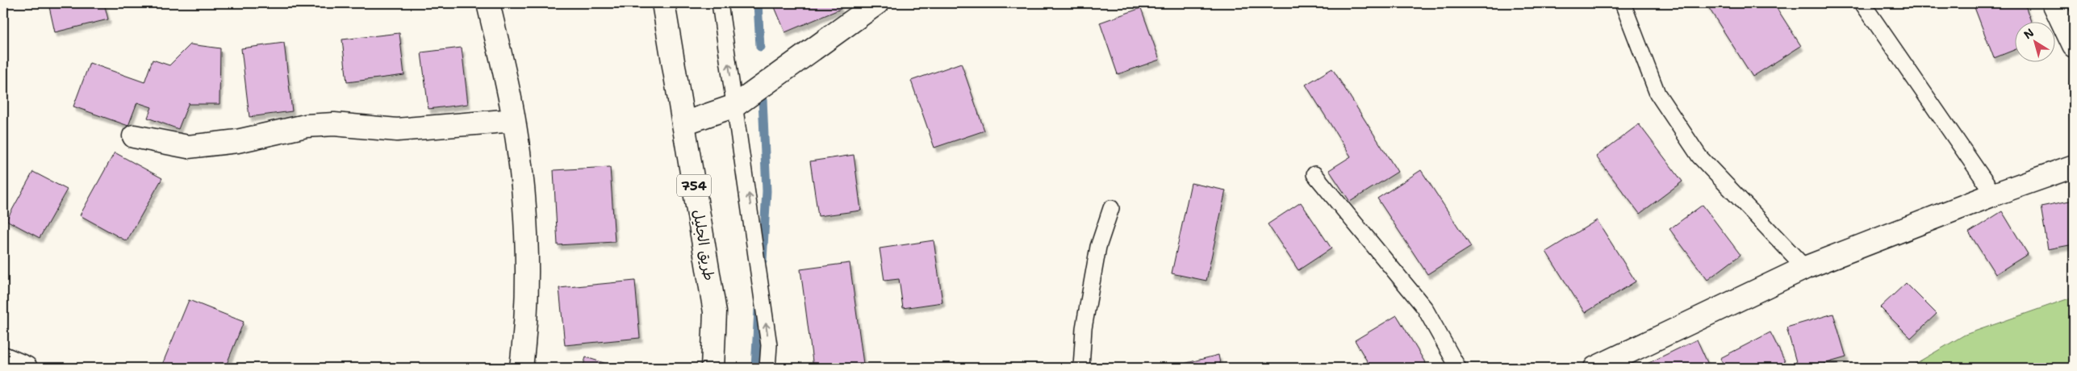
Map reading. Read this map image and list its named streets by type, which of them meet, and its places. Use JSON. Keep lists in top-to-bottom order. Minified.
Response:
{"streets":{"street":["754","طريق الجليل"]},"north":"top left"}
